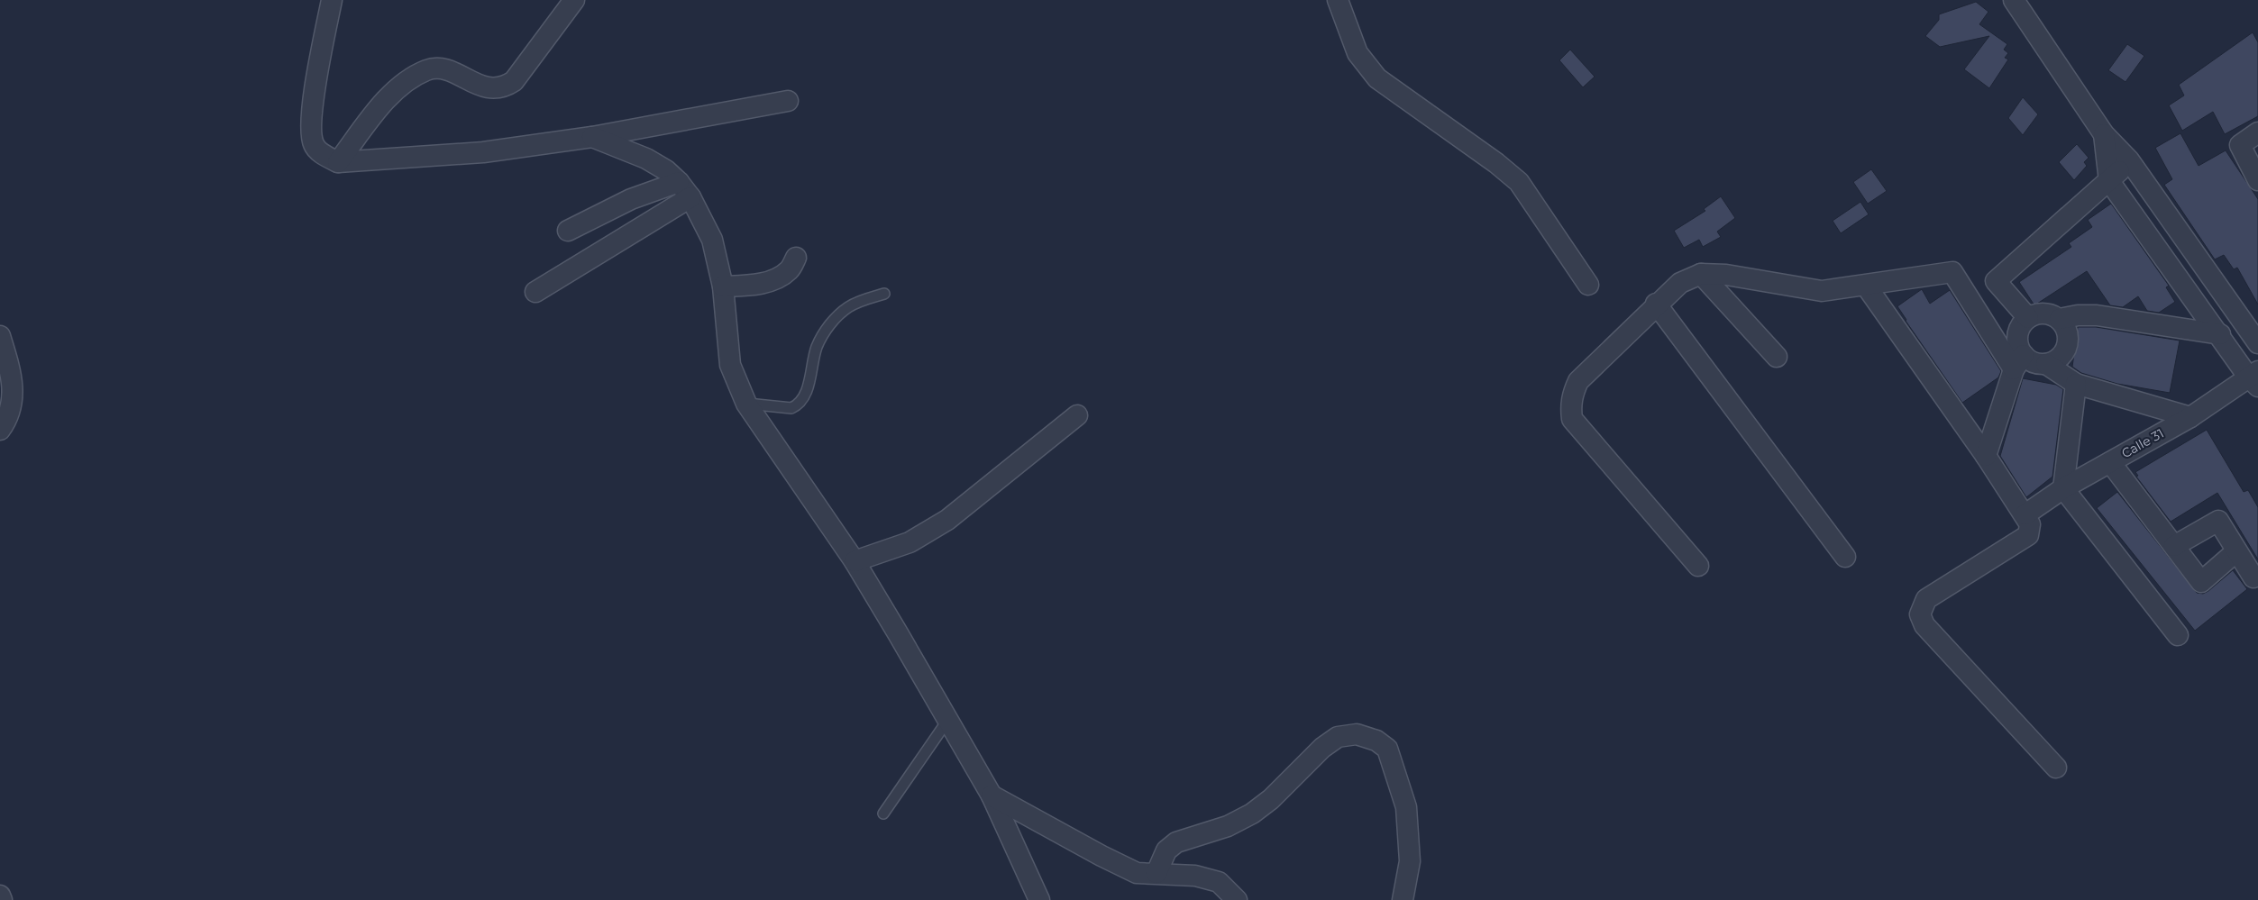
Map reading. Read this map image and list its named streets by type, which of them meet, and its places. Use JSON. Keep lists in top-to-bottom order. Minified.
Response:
{"streets":{"street":["Calle 31"]}}
